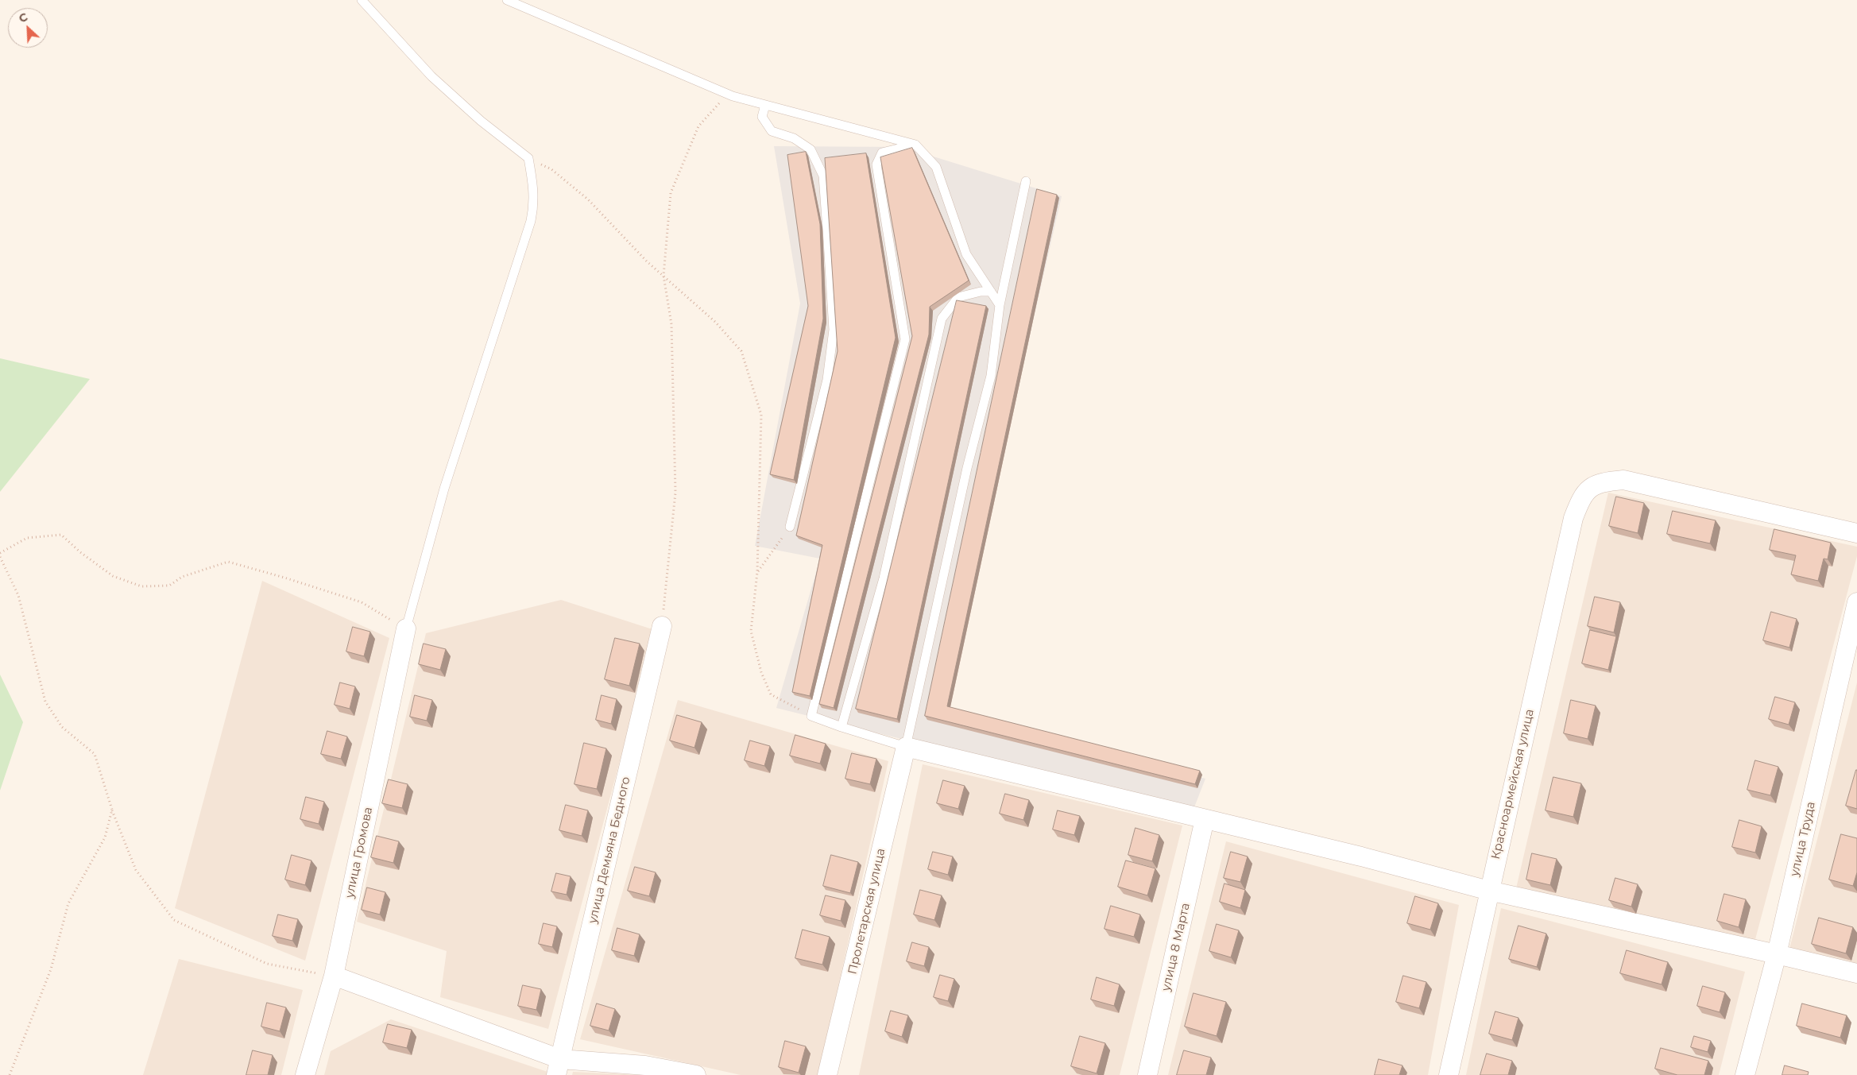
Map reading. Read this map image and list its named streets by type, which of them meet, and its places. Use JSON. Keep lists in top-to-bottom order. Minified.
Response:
{"streets":{"street":["Красноармейская улица","улица Труда","улица Демьяна Бедного","улица Громова","Пролетарская улица","улица 8 Марта"]},"north":"top left"}
